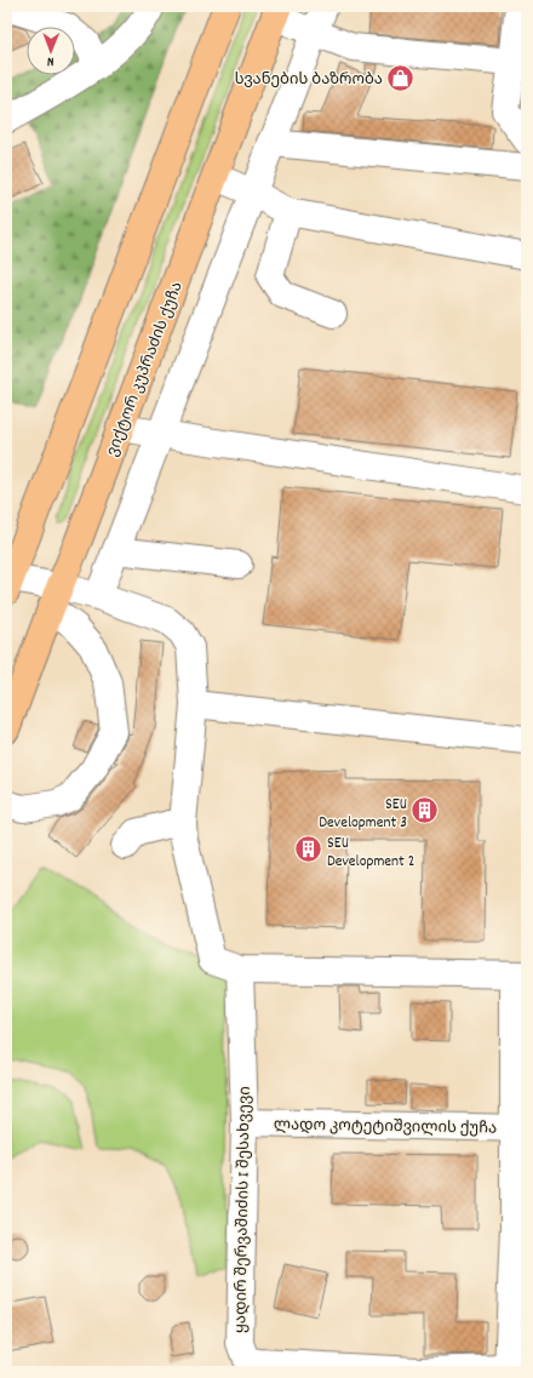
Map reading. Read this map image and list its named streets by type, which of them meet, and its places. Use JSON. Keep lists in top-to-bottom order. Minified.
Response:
{"streets":{"main road":["ვიქტორ კუპრაძის ქუჩა"],"street":["ლადო კოტეტიშვილის ქუჩა","ყადირ შერვაშიძის I შესახვევი"]},"crossings":[["ლადო კოტეტიშვილის ქუჩა","ყადირ შერვაშიძის I შესახვევი"]],"places":{"shop":["სვანების ბაზრობა"],"building":["SEU Development 3","SEU Development 2"]},"north":"bottom"}
